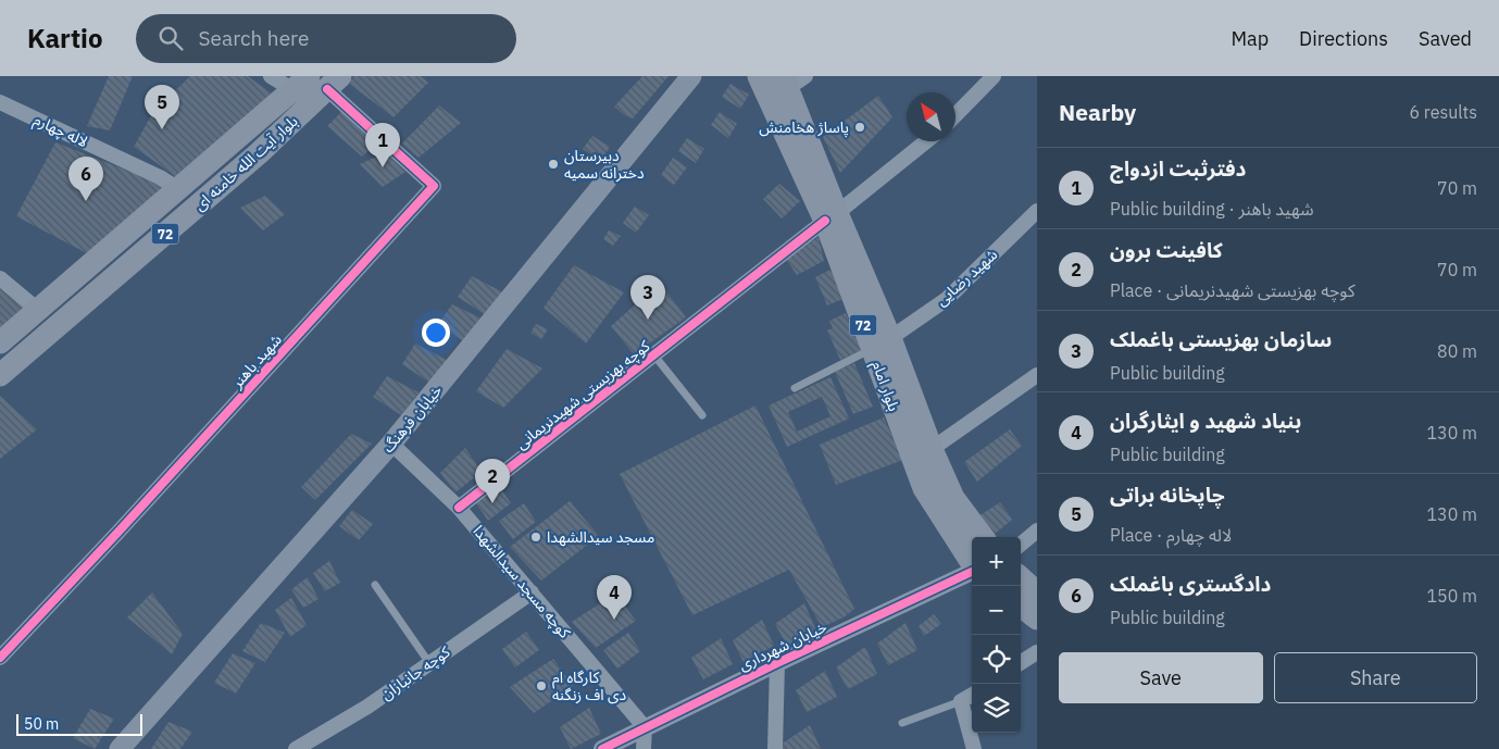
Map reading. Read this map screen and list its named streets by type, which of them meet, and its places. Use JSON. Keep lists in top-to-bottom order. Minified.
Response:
{"streets":{"main road":["بلوار آیت الله خامنه ای","72","بلوار امام","خیابان فرهنگ"],"street":["لاله چهارم","شهید رضایی","شهید باهنر","کوچه بهزیستی شهیدنریمانی","کوچه مسجد سیدالشهدا","خیابان شهرداری","کوچه جانبازان"]},"crossings":[["لاله چهارم","بلوار آیت الله خامنه ای"],["بلوار آیت الله خامنه ای","شهید باهنر"],["شهید رضایی","بلوار امام"],["بلوار امام","کوچه بهزیستی شهیدنریمانی"],["کوچه بهزیستی شهیدنریمانی","کوچه مسجد سیدالشهدا"],["خیابان فرهنگ","کوچه مسجد سیدالشهدا"],["کوچه مسجد سیدالشهدا","خیابان شهرداری"],["کوچه مسجد سیدالشهدا","کوچه جانبازان"]],"places":["پاساژ هخامنش","دبیرستان دخترانه سمیه","مسجد سیدالشهدا","کارگاه ام دی اف زنگنه"],"scale_bar":"50 m","north":"top left","page":{"header":"Kartio","search":"Search here","nav":["Map","Directions","Saved"],"heading":["Nearby","6 results"],"pins":["5","1","6","3","2","4"],"list":[{"mark":"1","name":"دفترثبت ازدواج","note":"Public building · شهید باهنر","value":"70 m"},{"mark":"2","name":"کافینت برون","note":"Place · کوچه بهزیستی شهیدنریمانی","value":"70 m"},{"mark":"3","name":"سازمان بهزیستی باغملک","note":"Public building","value":"80 m"},{"mark":"4","name":"بنیاد شهید و ایثارگران","note":"Public building","value":"130 m"},{"mark":"5","name":"چاپخانه براتی","note":"Place · لاله چهارم","value":"130 m"},{"mark":"6","name":"دادگستری باغملک","note":"Public building","value":"150 m"}],"map_buttons":["+","−"],"buttons":["Save","Share"],"scale":"50 m"}}
